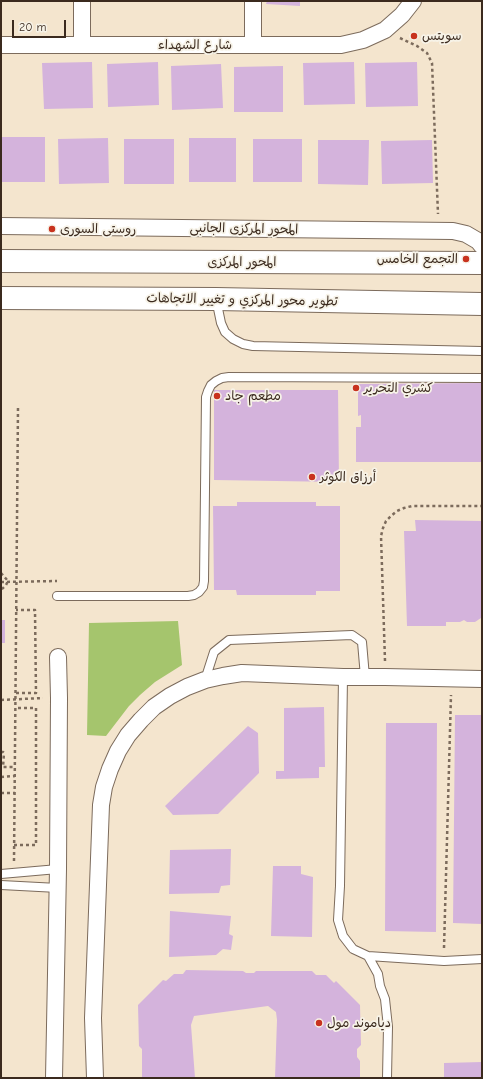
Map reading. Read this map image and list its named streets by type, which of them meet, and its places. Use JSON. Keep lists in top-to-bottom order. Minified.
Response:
{"streets":{"main road":["المحور المركزى","تطوير محور المركزي و تغيير الاتجاهات"],"street":["شارع الشهداء","المحور المركزى الجانبى"]},"places":["سويتس","روستى السورى","التجمع الخامس","كشري التحرير","مطعم جاد","أرزاق الكوثر","دياموند مول"],"scale_bar":"20 m"}
